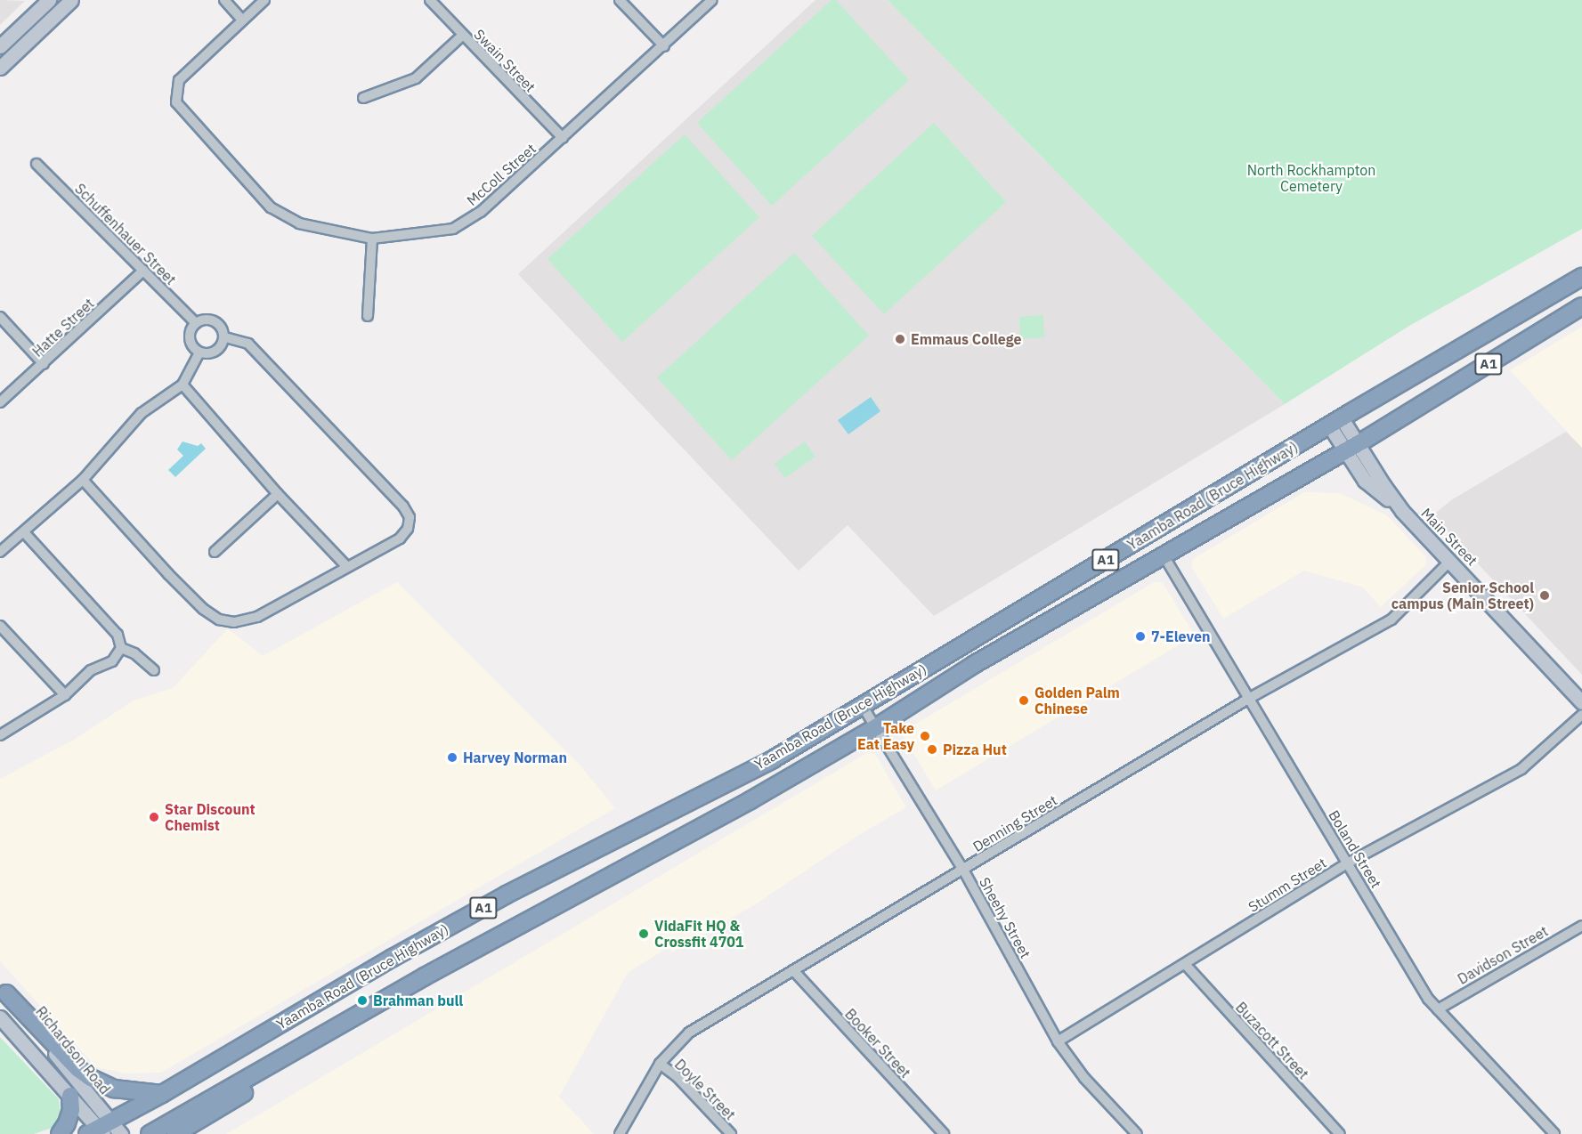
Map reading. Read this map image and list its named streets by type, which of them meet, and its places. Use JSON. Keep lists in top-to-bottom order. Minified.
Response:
{"streets":{"highway":["A1","Yaamba Road (Bruce Highway)"],"main road":["Main Street","Richardson Road"],"street":["Swain Street","McColl Street","Schuffenhauer Street","Hatte Street","Denning Street","Boland Street","Stumm Street","Sheehy Street","Davidson Street","Buzacott Street","Booker Street","Doyle Street"]},"crossings":[["Swain Street","McColl Street"],["Schuffenhauer Street","Hatte Street"],["Yaamba Road (Bruce Highway)","Main Street"],["Yaamba Road (Bruce Highway)","Boland Street"],["Yaamba Road (Bruce Highway)","Sheehy Street"],["Yaamba Road (Bruce Highway)","Richardson Road"],["Main Street","Denning Street"],["Denning Street","Boland Street"],["Denning Street","Sheehy Street"],["Denning Street","Booker Street"],["Denning Street","Doyle Street"],["Boland Street","Stumm Street"],["Boland Street","Davidson Street"],["Stumm Street","Sheehy Street"],["Stumm Street","Buzacott Street"]],"parks":["North Rockhampton Cemetery"],"places":["Emmaus College","Senior School campus (Main Street)","7-Eleven","Golden Palm Chinese","Take Eat Easy","Pizza Hut","Harvey Norman","Star Discount Chemist","VidaFit HQ & Crossfit 4701","Brahman bull"]}
